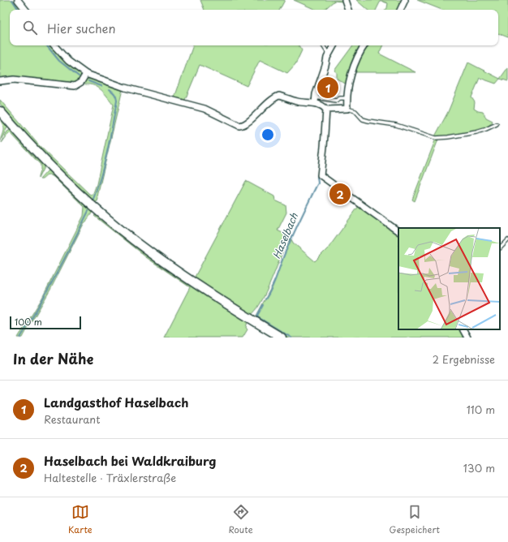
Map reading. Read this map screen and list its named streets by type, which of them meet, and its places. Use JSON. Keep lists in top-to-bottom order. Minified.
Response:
{"water":["Haselbach"],"scale_bar":"100 m","page":{"search":"Hier suchen","pins":["1","2"],"scale":"100 m","heading":["In der Nähe","2 Ergebnisse"],"list":[{"mark":"1","name":"Landgasthof Haselbach","note":"Restaurant","value":"110 m"},{"mark":"2","name":"Haselbach bei Waldkraiburg","note":"Haltestelle · Träxlerstraße","value":"130 m"}],"nav":["Karte","Route","Gespeichert"]}}
